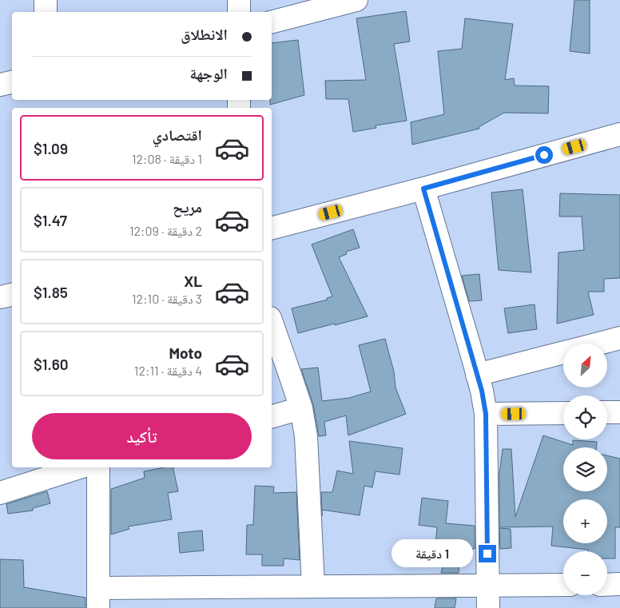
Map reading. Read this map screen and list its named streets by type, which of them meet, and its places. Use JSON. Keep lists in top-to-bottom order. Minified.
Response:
{"north":"top right","page":{"banner":["الانطلاق","الوجهة"],"list":[{"name":"اقتصادي","note":"1 دقيقة · 12:08","value":"$1.09"},{"name":"مريح","note":"2 دقيقة · 12:09","value":"$1.47"},{"name":"XL","note":"3 دقيقة · 12:10","value":"$1.85"},{"name":"Moto","note":"4 دقيقة · 12:11","value":"$1.60"}],"map_buttons":["+","−"],"buttons":"تأكيد","bubble":"1 دقيقة"}}
